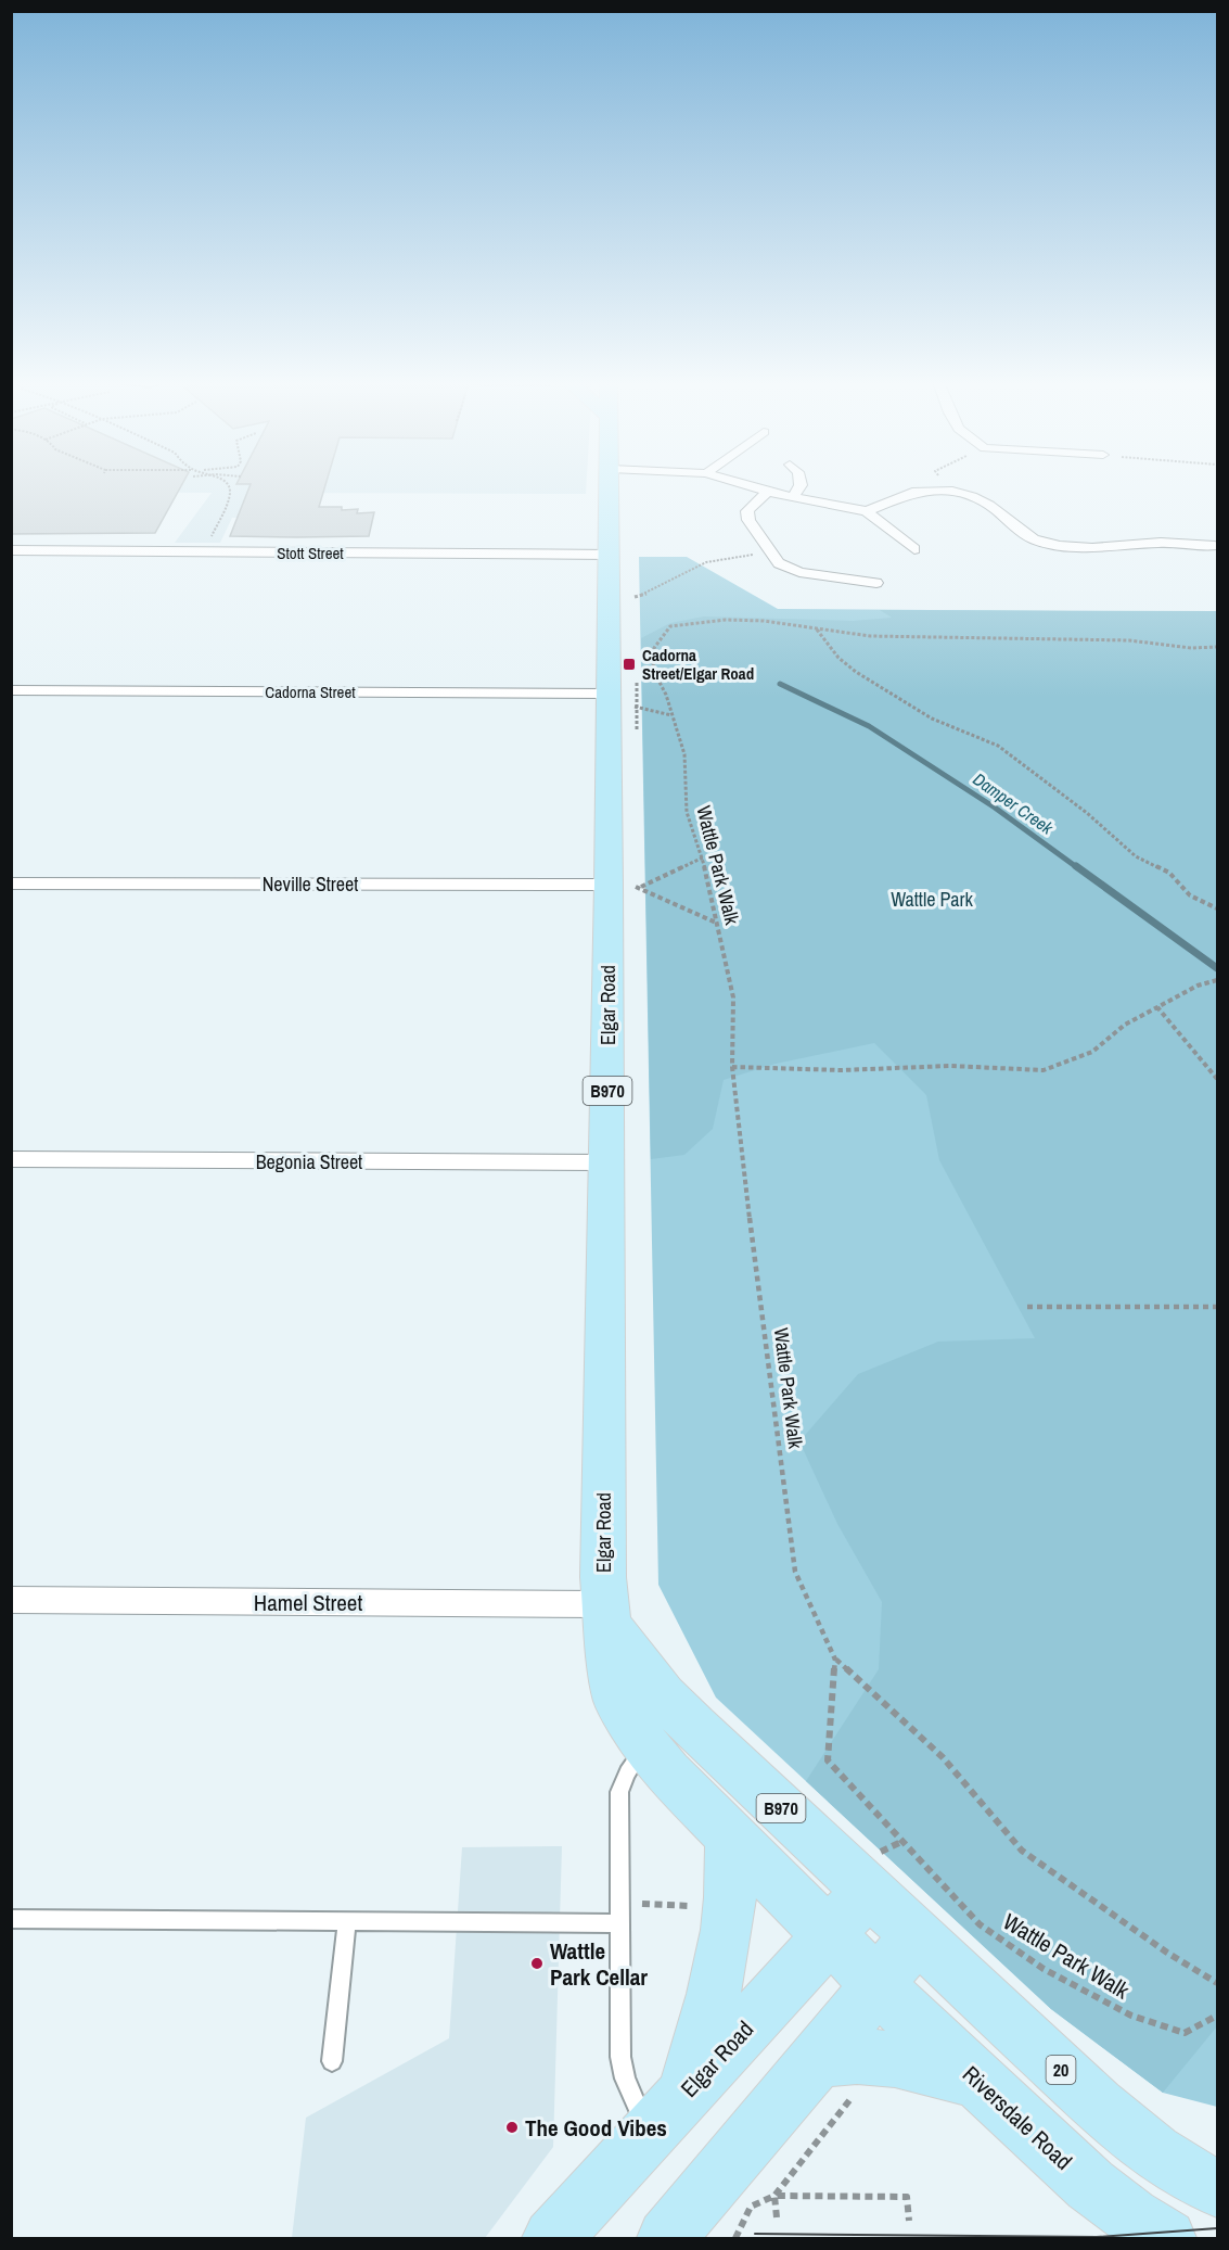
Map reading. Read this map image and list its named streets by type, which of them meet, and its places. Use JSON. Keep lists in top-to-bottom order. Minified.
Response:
{"streets":{"main road":["Elgar Road","B970","20","Riversdale Road"],"street":["Stott Street","Cadorna Street","Neville Street","Begonia Street","Hamel Street"],"path":["Wattle Park Walk"]},"crossings":[["Stott Street","Elgar Road"],["Cadorna Street","Elgar Road"],["Neville Street","Elgar Road"],["Elgar Road","B970"],["Elgar Road","Begonia Street"],["Elgar Road","Hamel Street"],["Elgar Road","20"],["Elgar Road","Riversdale Road"],["B970","Hamel Street"],["B970","20"]],"water":["Damper Creek"],"parks":["Wattle Park"],"places":{"transit":["Cadorna Street/Elgar Road"],"other":["Wattle Park Cellar","The Good Vibes"]}}
